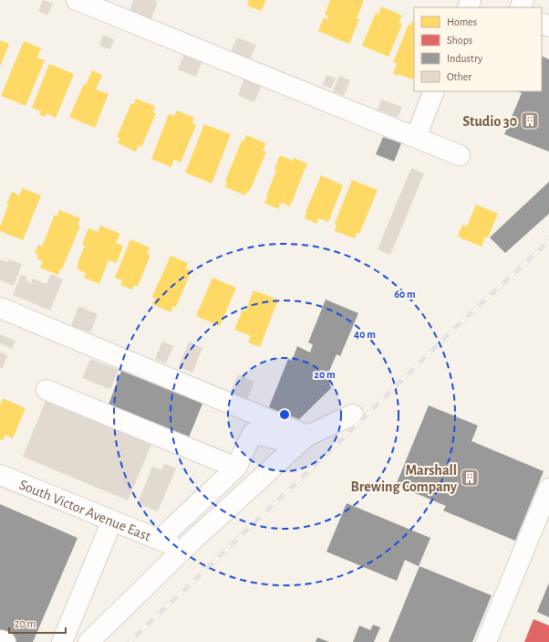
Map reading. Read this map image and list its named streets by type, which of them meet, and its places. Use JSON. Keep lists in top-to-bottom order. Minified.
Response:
{"streets":{"street":["South Victor Avenue East"]},"places":{"building":["Studio 30","Marshall Brewing Company"]},"legend":["Homes","Shops","Industry","Other"],"scale_bar":"20 m","rings":["60 m","40 m","20 m"]}
